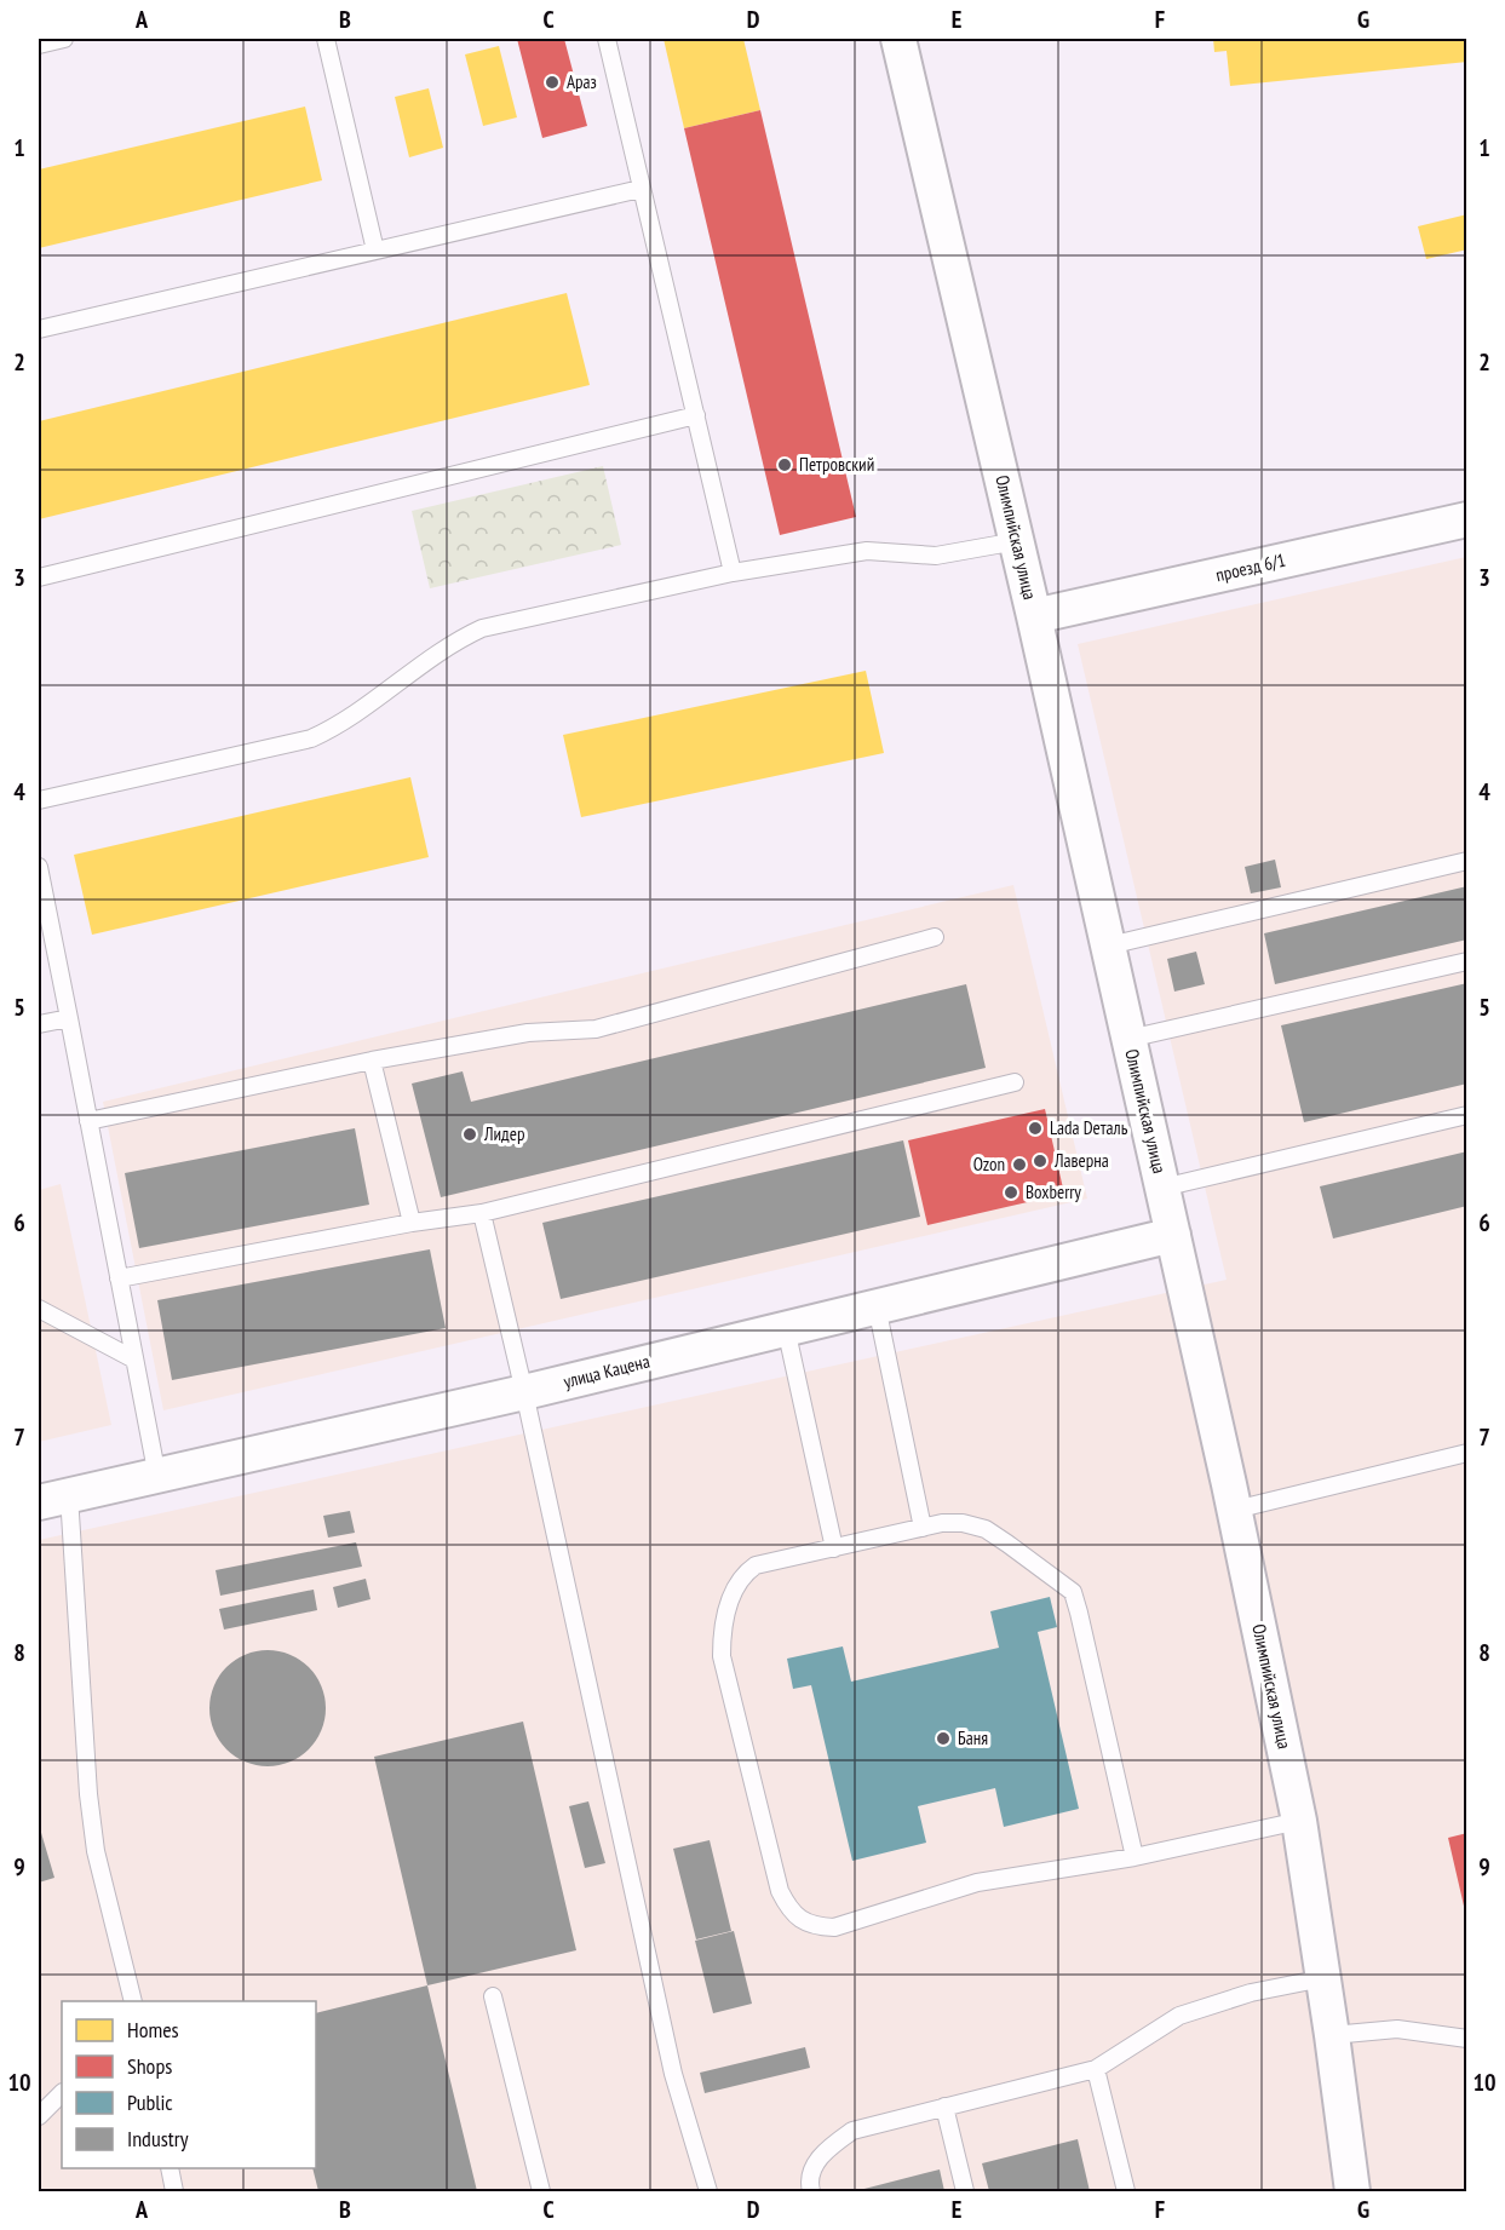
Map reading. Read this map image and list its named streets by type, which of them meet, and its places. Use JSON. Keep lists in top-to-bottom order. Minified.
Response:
{"streets":{"street":["Олимпийская улица","проезд 6/1","улица Кацена"]},"crossings":[["Олимпийская улица","проезд 6/1"],["Олимпийская улица","улица Кацена"]],"places":["Араз","Петровский","Lada Dеталь","Лидер","Лаверна","Ozon","Boxberry","Баня"],"legend":["Homes","Shops","Public","Industry"],"grid":{"columns":["A","B","C","D","E","F","G"],"rows":["1","2","3","4","5","6","7","8","9","10"]}}
